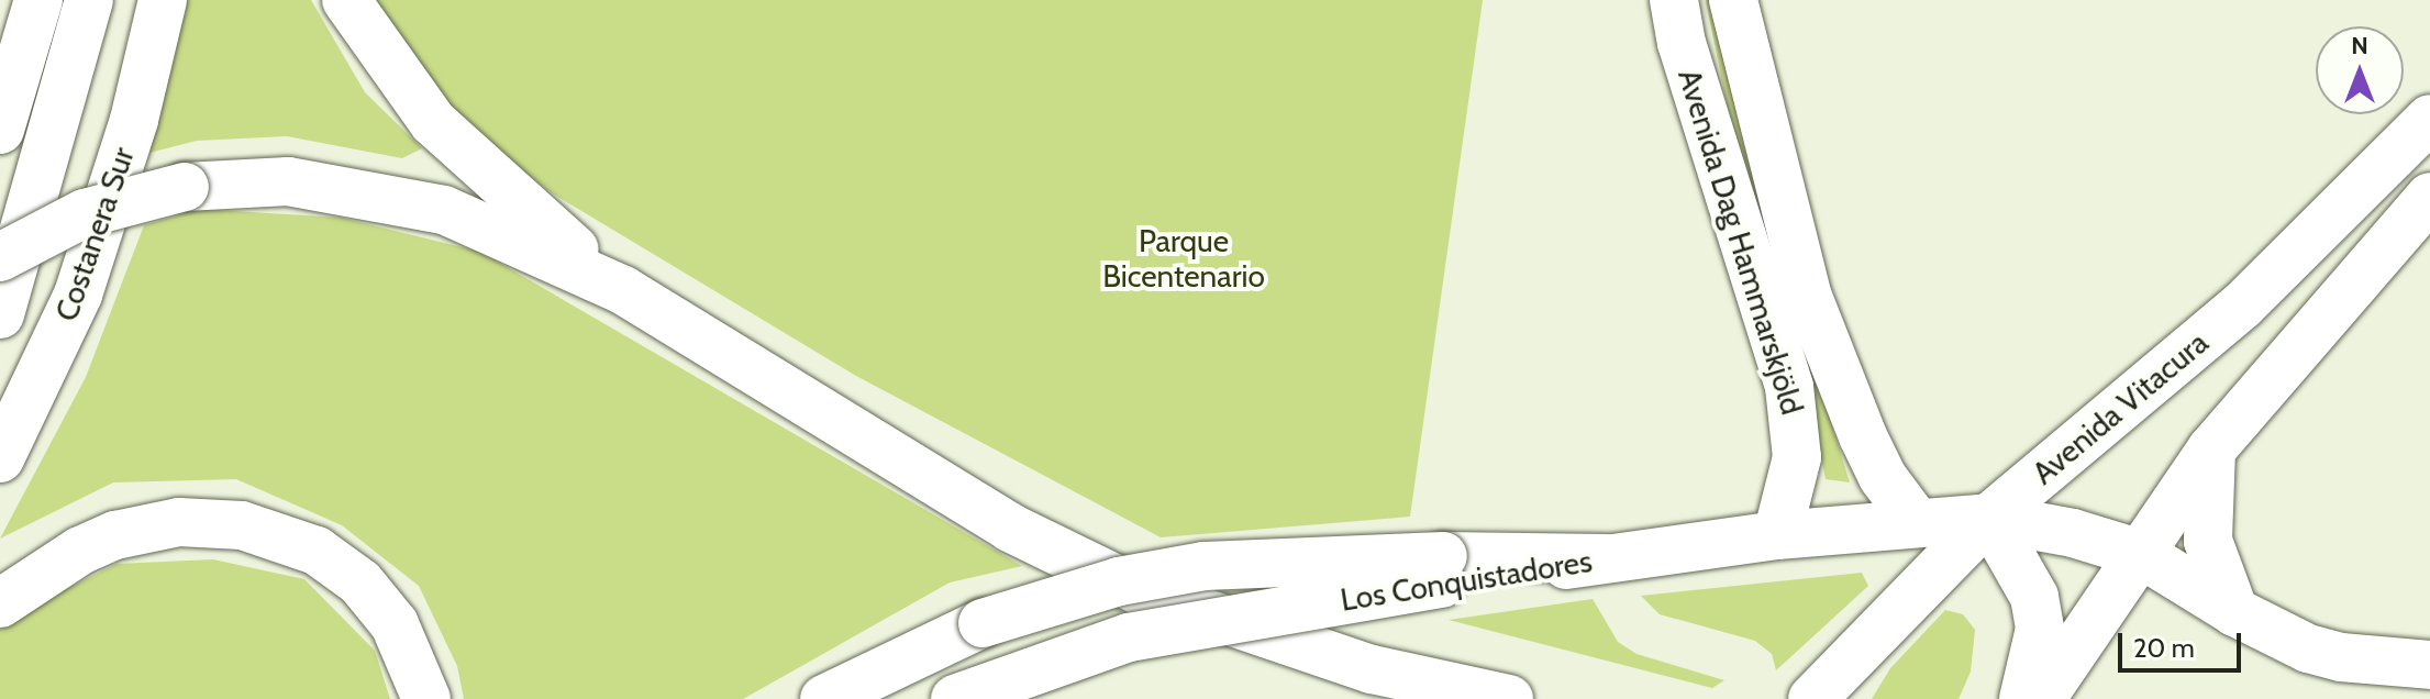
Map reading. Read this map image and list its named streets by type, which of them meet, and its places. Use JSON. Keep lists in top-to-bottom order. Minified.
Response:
{"streets":{"main road":["Costanera Sur","Avenida Dag Hammarskjöld","Avenida Vitacura","Los Conquistadores"]},"crossings":[["Avenida Dag Hammarskjöld","Los Conquistadores"],["Avenida Vitacura","Los Conquistadores"]],"parks":["Parque Bicentenario"],"scale_bar":"20 m","north":"top"}
